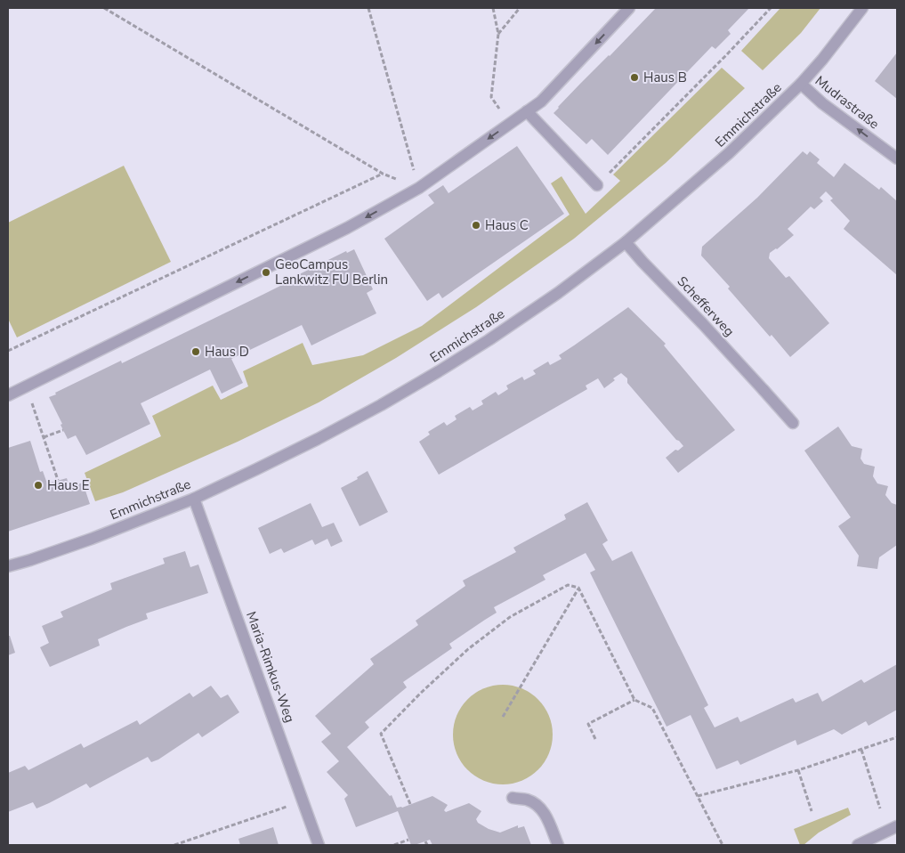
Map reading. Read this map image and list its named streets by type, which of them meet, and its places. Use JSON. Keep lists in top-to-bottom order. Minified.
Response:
{"streets":{"street":["Mudrastraße","Emmichstraße","Schefferweg","Maria-Rimkus-Weg"]},"crossings":[["Mudrastraße","Emmichstraße"],["Emmichstraße","Schefferweg"],["Emmichstraße","Maria-Rimkus-Weg"]],"one_way":["Mudrastraße"],"places":["Haus B","Haus C","GeoCampus Lankwitz FU Berlin","Haus D","Haus E"]}
